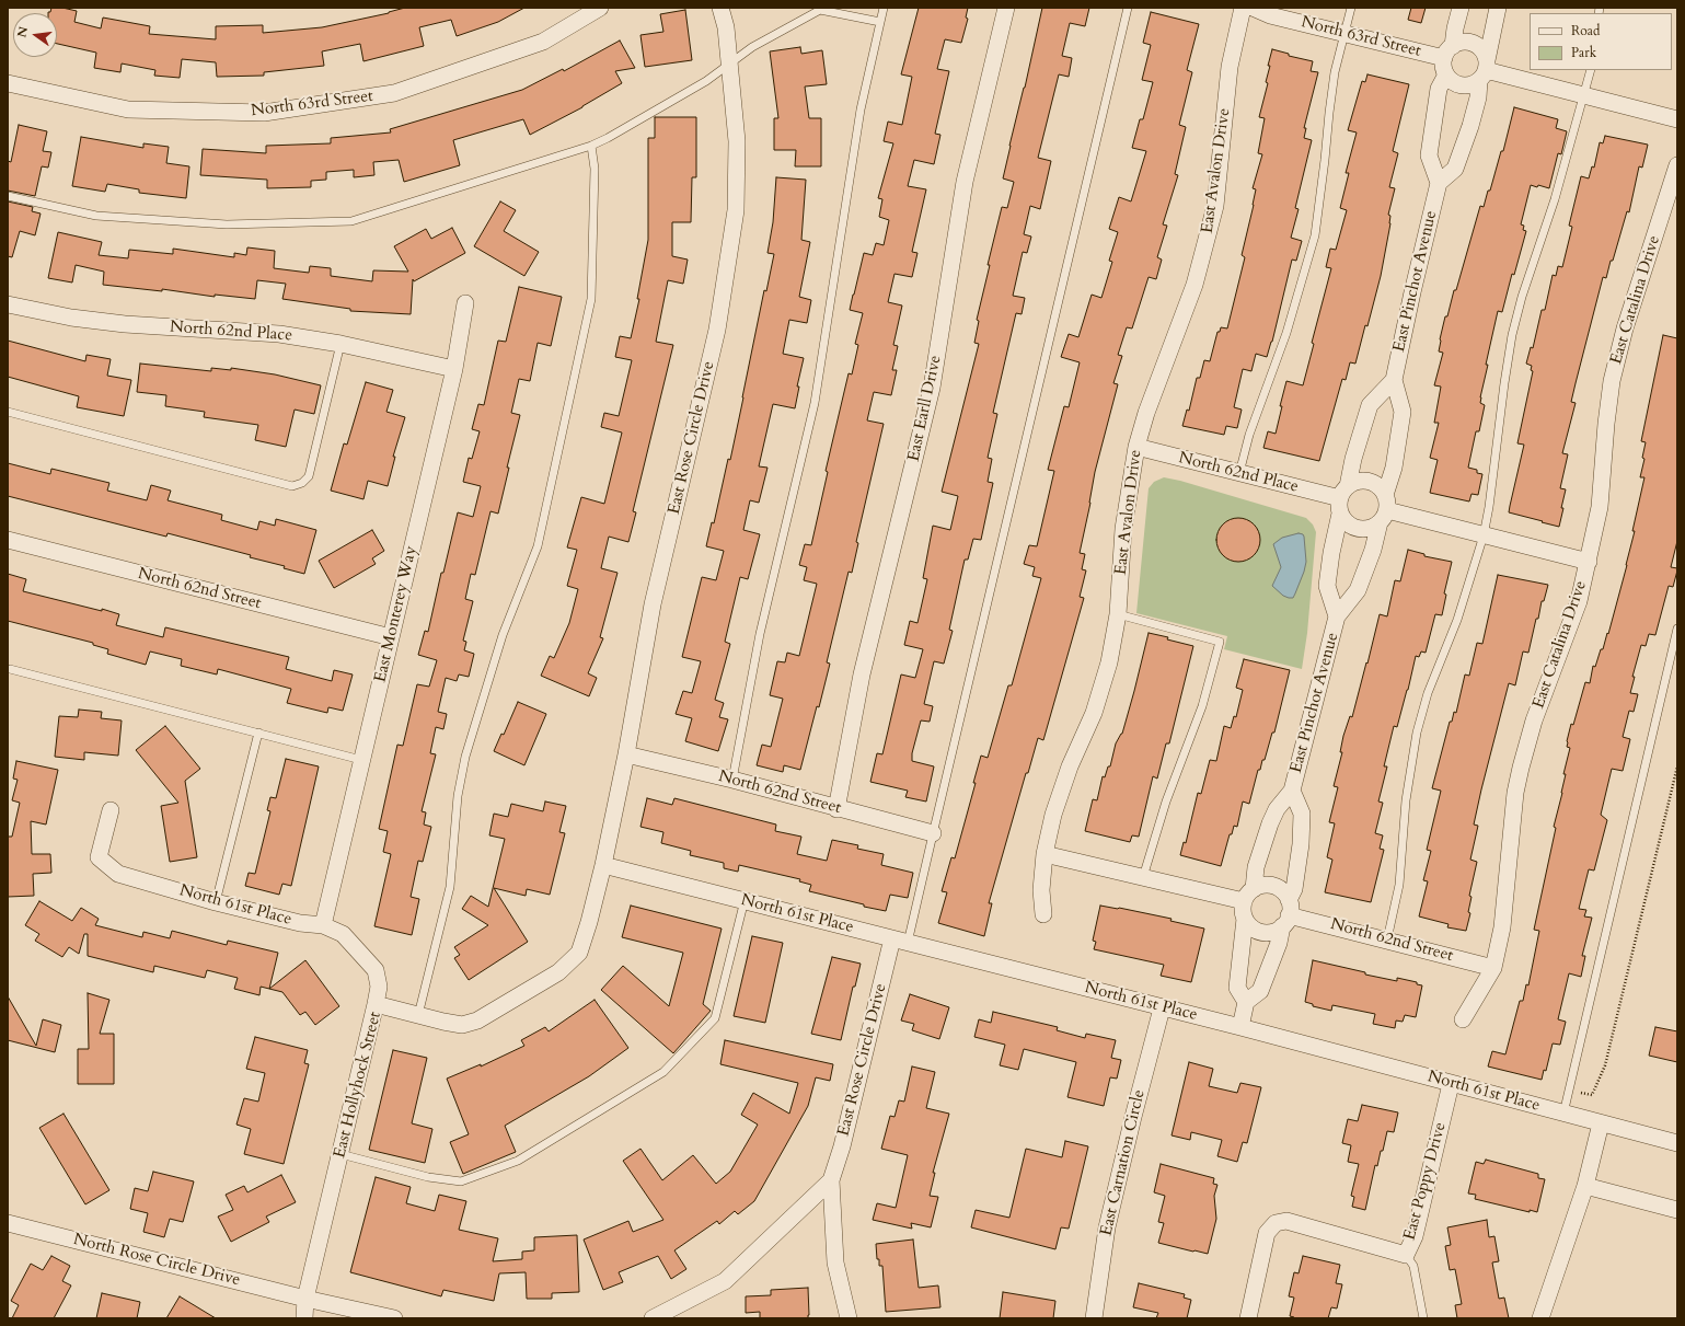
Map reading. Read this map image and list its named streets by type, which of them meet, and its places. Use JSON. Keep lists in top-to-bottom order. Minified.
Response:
{"streets":{"street":["North 63rd Street","East Avalon Drive","East Pinchot Avenue","East Catalina Drive","North 62nd Place","East Earll Drive","East Rose Circle Drive","North 62nd Street","East Monterey Way","North 61st Place","East Hollyhock Street","East Carnation Circle","East Poppy Drive","North Rose Circle Drive"]},"crossings":[["East Avalon Drive","North 62nd Place"],["East Pinchot Avenue","North 62nd Place"],["East Pinchot Avenue","North 62nd Street"],["East Catalina Drive","North 62nd Street"],["North 62nd Place","East Monterey Way"],["East Earll Drive","North 62nd Street"],["East Rose Circle Drive","North 62nd Street"],["East Rose Circle Drive","North 61st Place"],["East Rose Circle Drive","East Hollyhock Street"],["North 62nd Street","East Monterey Way"],["East Monterey Way","North 61st Place"],["North 61st Place","East Hollyhock Street"],["North 61st Place","East Carnation Circle"],["North 61st Place","East Poppy Drive"],["East Hollyhock Street","North Rose Circle Drive"]],"legend":["Road","Park"],"north":"left"}
